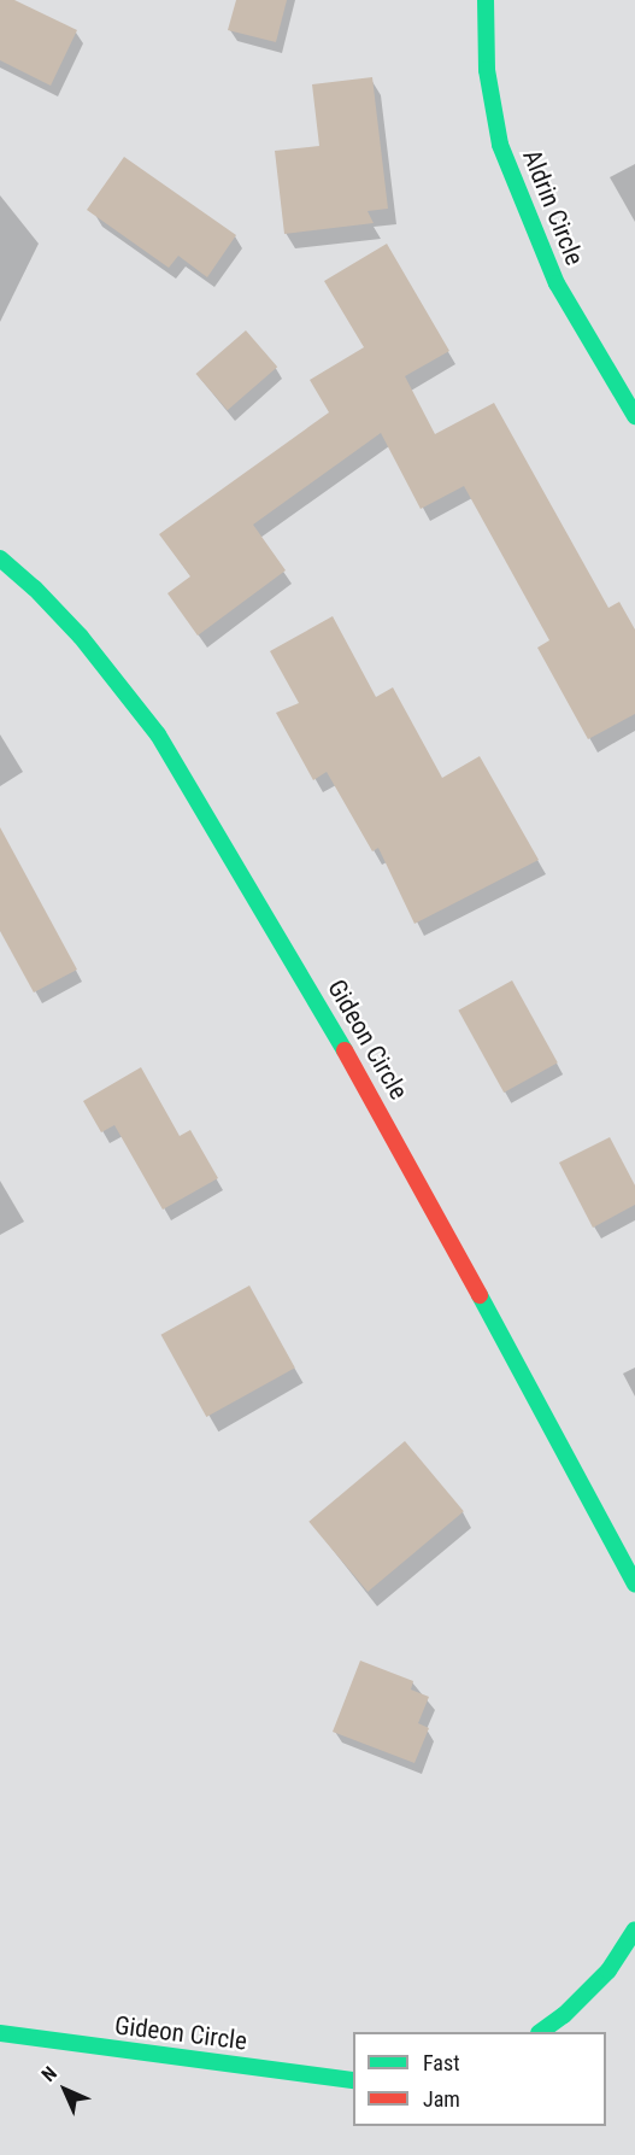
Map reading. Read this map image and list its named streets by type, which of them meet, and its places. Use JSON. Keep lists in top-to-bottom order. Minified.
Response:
{"streets":{"street":["Aldrin Circle","Gideon Circle"]},"legend":["Fast","Jam"],"north":"top left"}
